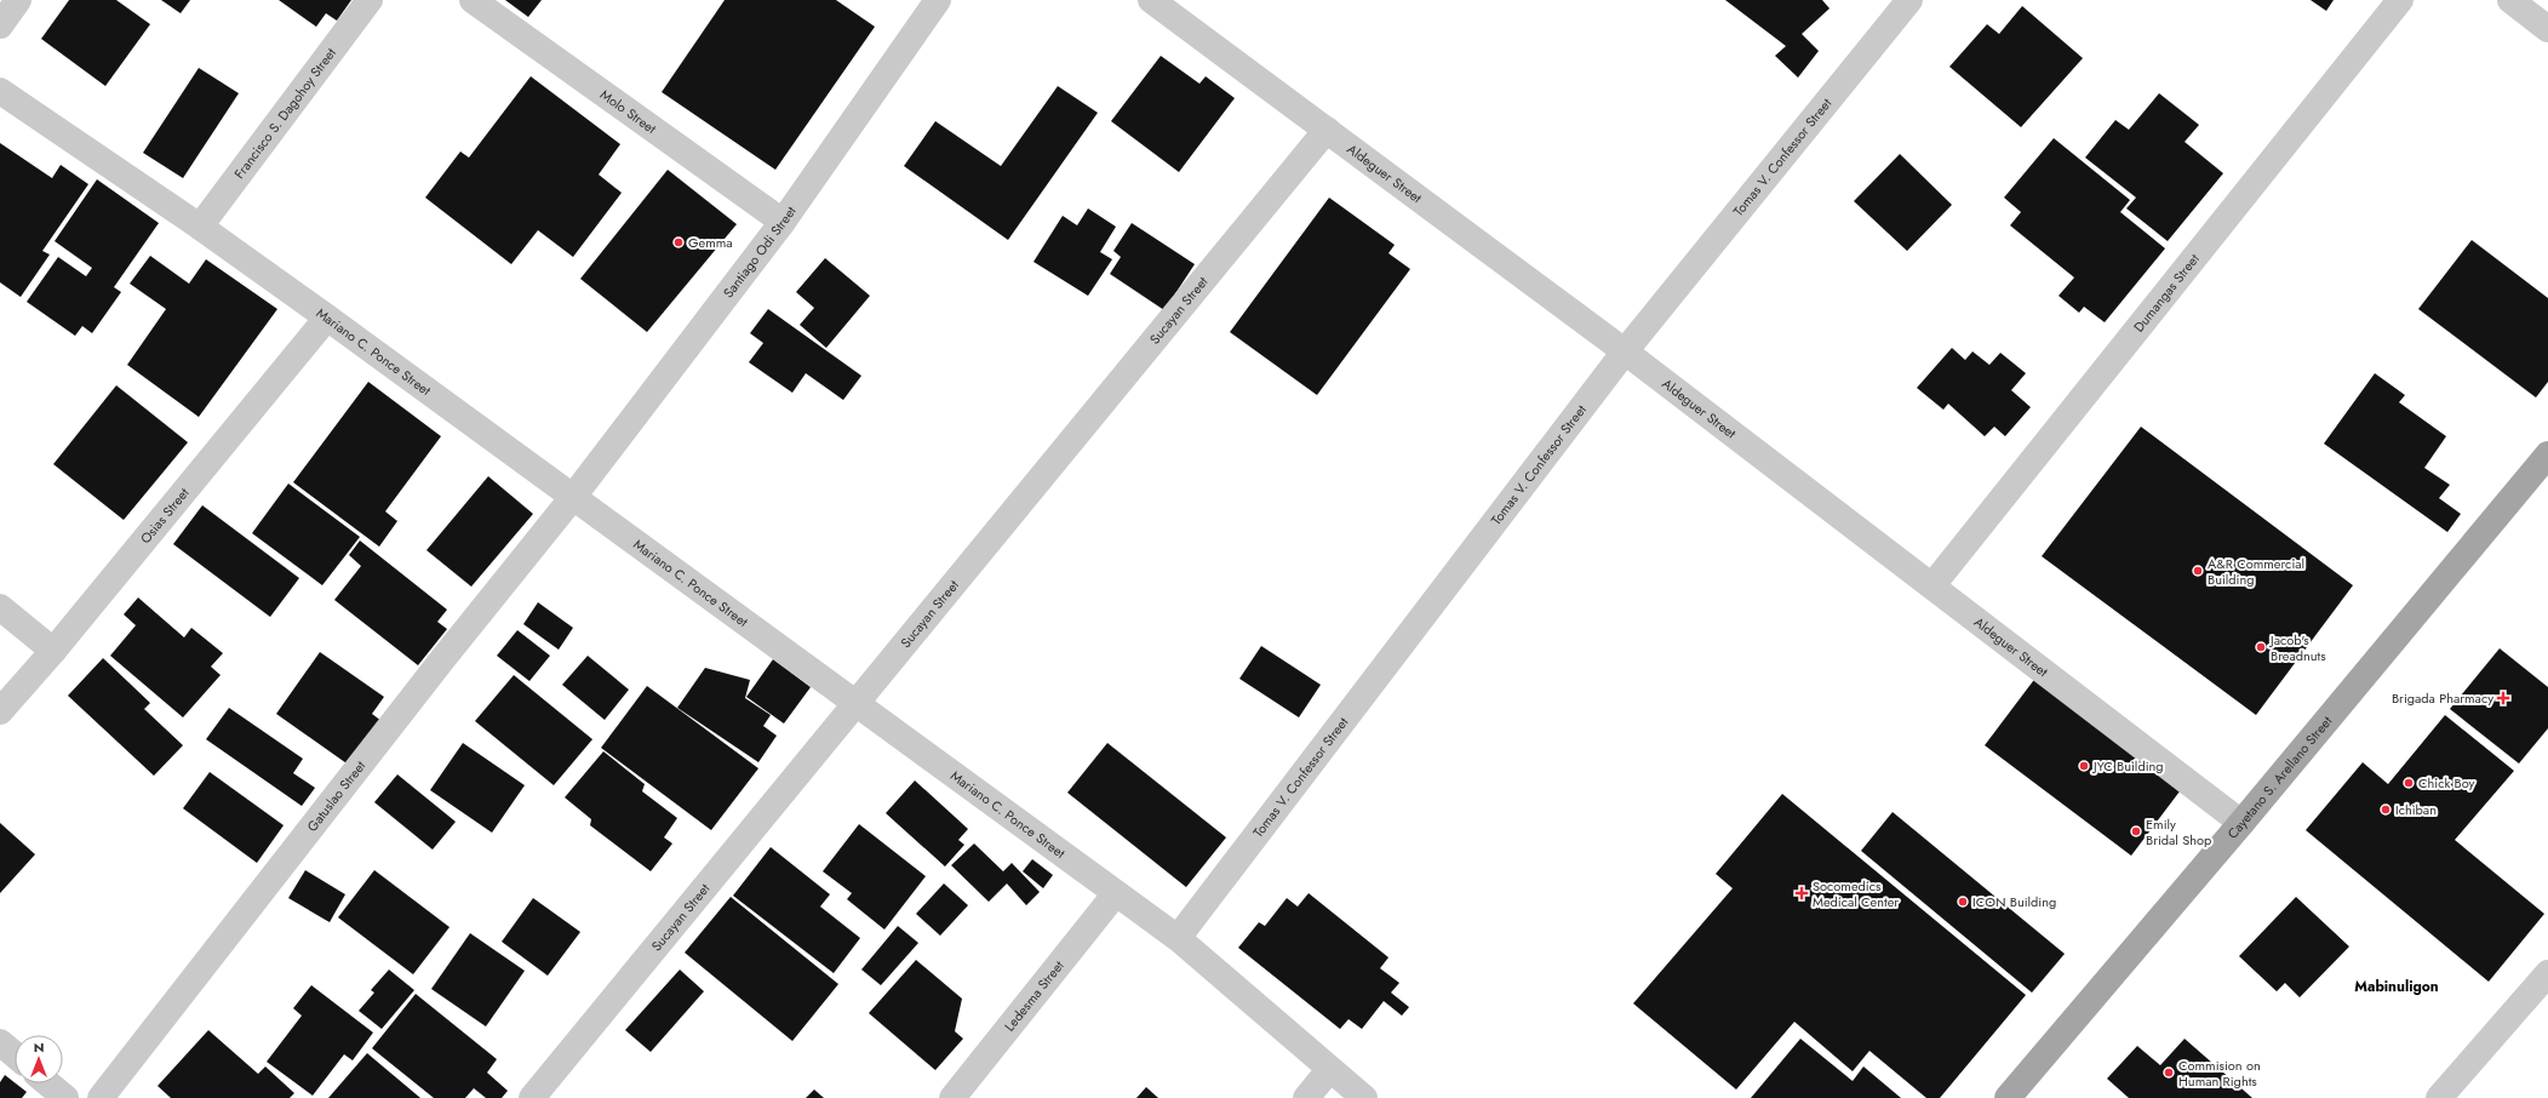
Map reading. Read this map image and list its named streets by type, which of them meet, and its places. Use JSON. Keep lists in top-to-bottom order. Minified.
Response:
{"streets":{"main road":["Cayetano S. Arellano Street"],"street":["Molo Street","Francisco S. Dagohoy Street","Tomas V. Confessor Street","Aldeguer Street","Santiago Odi Street","Dumangas Street","Sucayan Street","Mariano C. Ponce Street","Osias Street","Gatuslao Street","Ledesma Street"]},"crossings":[["Molo Street","Santiago Odi Street"],["Francisco S. Dagohoy Street","Mariano C. Ponce Street"],["Tomas V. Confessor Street","Aldeguer Street"],["Tomas V. Confessor Street","Mariano C. Ponce Street"],["Aldeguer Street","Dumangas Street"],["Aldeguer Street","Sucayan Street"],["Aldeguer Street","Cayetano S. Arellano Street"],["Santiago Odi Street","Mariano C. Ponce Street"],["Santiago Odi Street","Gatuslao Street"],["Sucayan Street","Mariano C. Ponce Street"],["Mariano C. Ponce Street","Osias Street"],["Mariano C. Ponce Street","Gatuslao Street"],["Mariano C. Ponce Street","Ledesma Street"]],"districts":["Mabinuligon"],"places":{"other":["Gemma","A&R Commercial Building","Jacob's Breadnuts","JYC Building","Chick Boy","Ichiban","Emily Bridal Shop","ICON Building","Commision on Human Rights"],"health":["Brigada Pharmacy","Socomedics Medical Center"]},"north":"top"}
